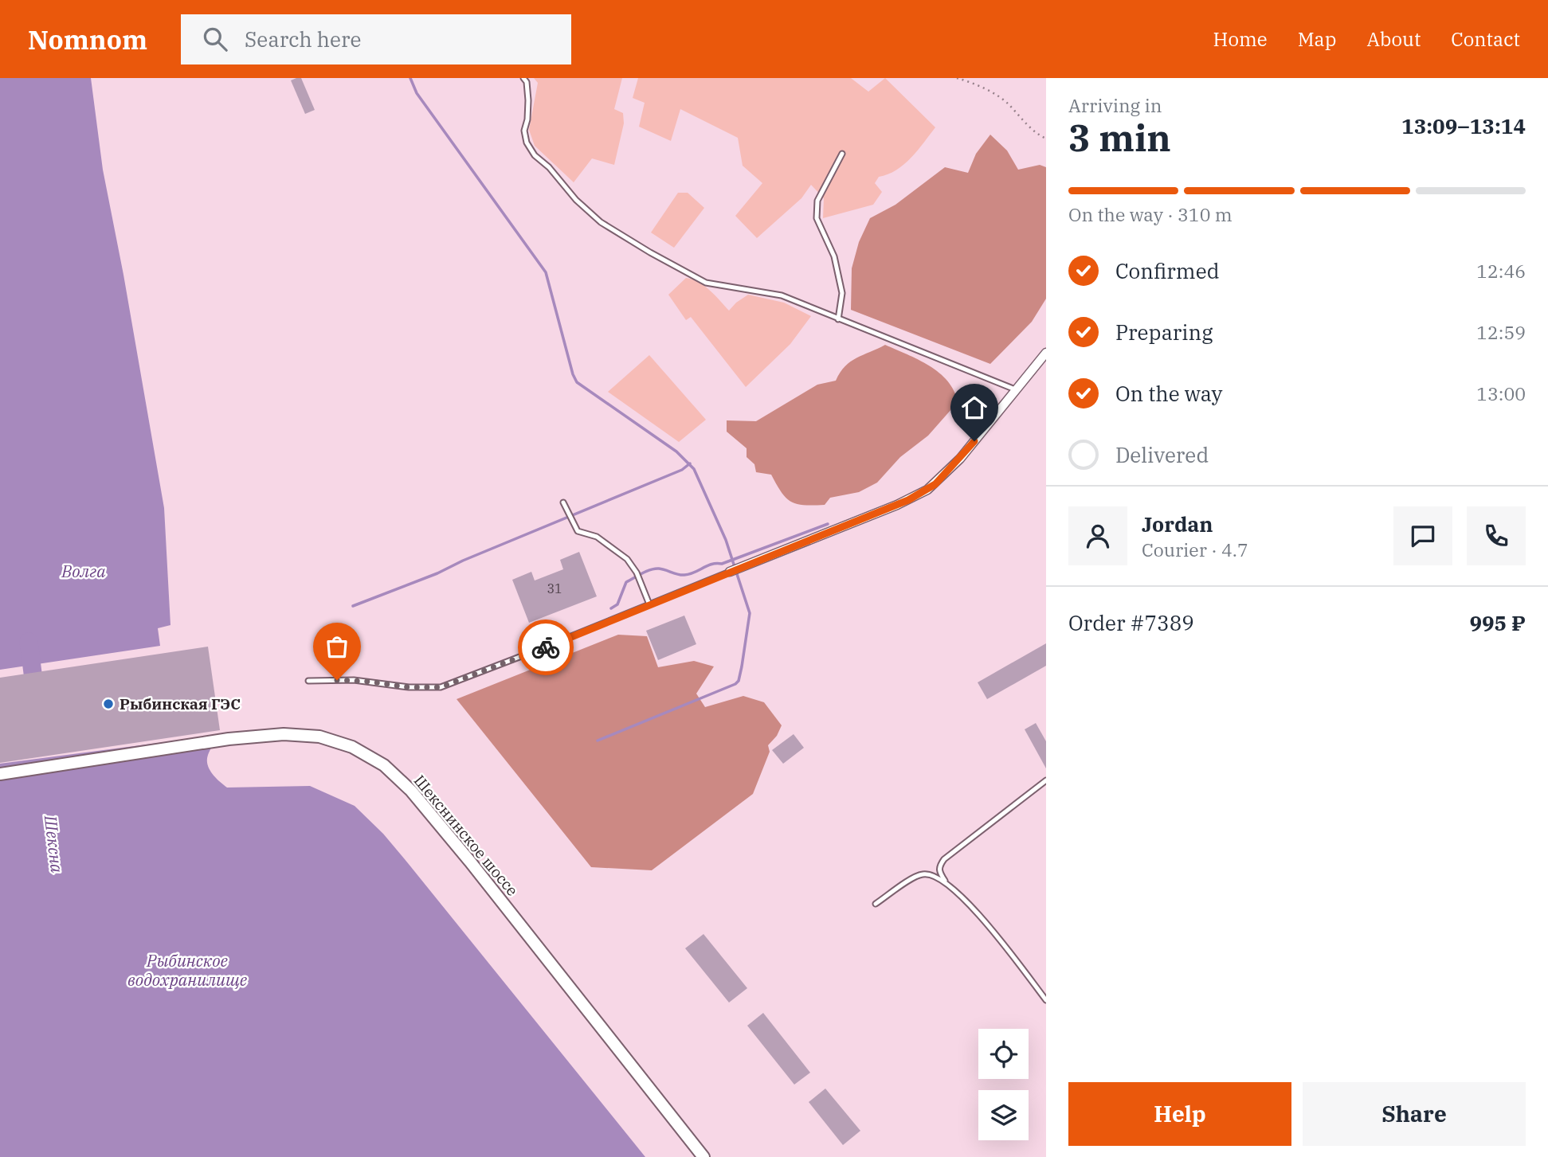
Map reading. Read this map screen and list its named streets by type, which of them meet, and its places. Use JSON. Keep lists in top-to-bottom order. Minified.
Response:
{"streets":{"main road":["Шекснинское шоссе"]},"water":["Волга","Шексна","Рыбинское водохранилище"],"places":["Рыбинская ГЭС"],"house_numbers":["31"],"page":{"header":"Nomnom","search":"Search here","nav":["Home","Map","About","Contact"],"heading":["3 min","Arriving in","13:09–13:14"],"panel":["Jordan","Courier · 4.7","Order #7389","995 ₽"],"bar":"On the way · 310 m","list":[["Confirmed","12:46"],["Preparing","12:59"],["On the way","13:00"],"Delivered"],"buttons":["Help","Share"]}}
